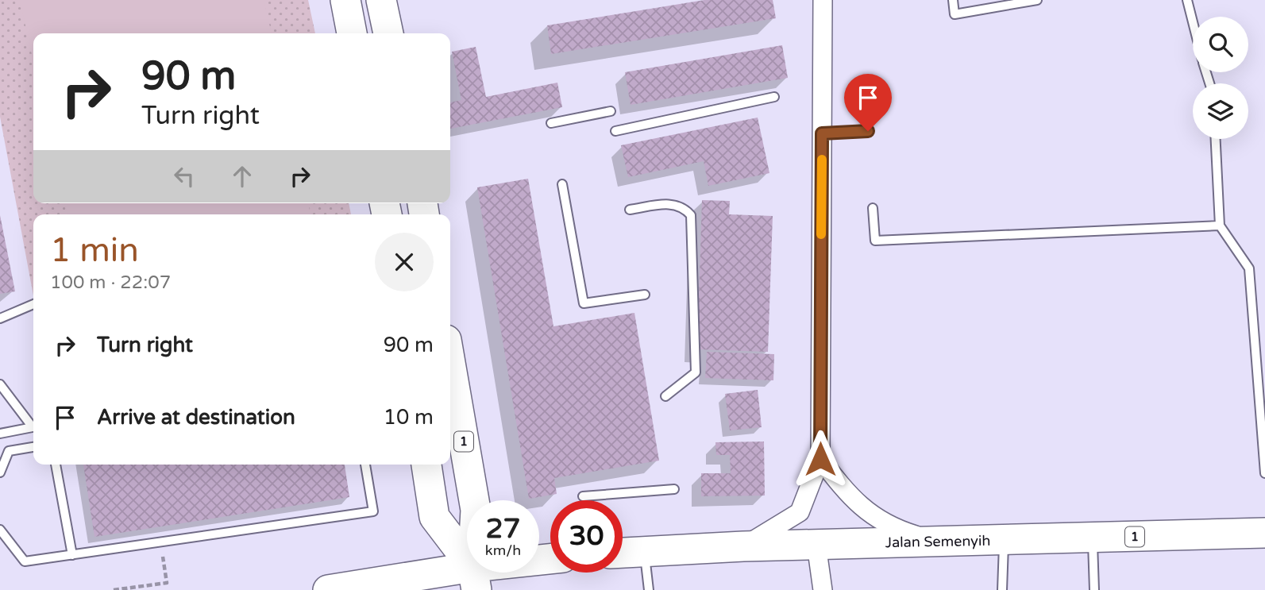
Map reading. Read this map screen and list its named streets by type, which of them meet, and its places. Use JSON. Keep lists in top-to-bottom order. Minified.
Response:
{"streets":{"main road":["1","Jalan Semenyih"]},"page":{"turn":["90 m","Turn right"],"heading":["1 min","100 m · 22:07"],"list":[{"name":"Turn right","value":"90 m"},{"name":"Arrive at destination","value":"10 m"}],"speed":"27 km/h","limit":"30"}}
